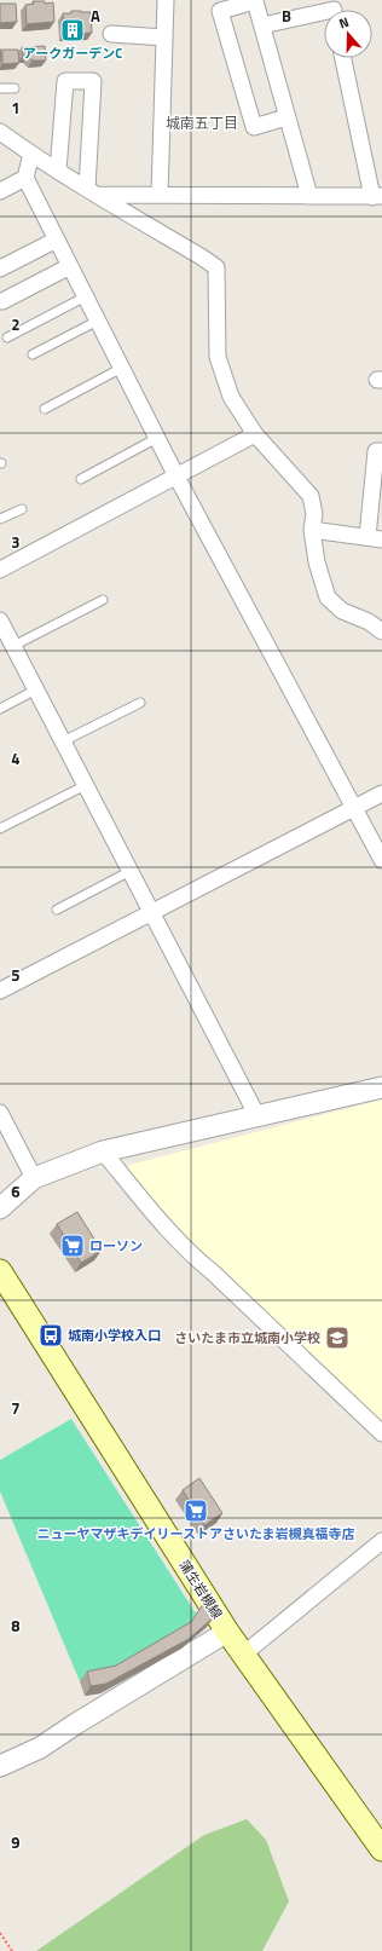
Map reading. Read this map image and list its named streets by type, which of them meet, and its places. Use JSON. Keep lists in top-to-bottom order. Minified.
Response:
{"streets":{"main road":["蒲生岩槻線"]},"districts":["城南五丁目"],"places":{"building":["アークガーデンC"],"supermarket":["ローソン","ニューヤマザキデイリーストアさいたま岩槻真福寺店"],"bus stop":["城南小学校入口"],"school or university":["さいたま市立城南小学校"]},"north":"top","grid":{"columns":["A","B"],"rows":["1","2","3","4","5","6","7","8","9"]}}
